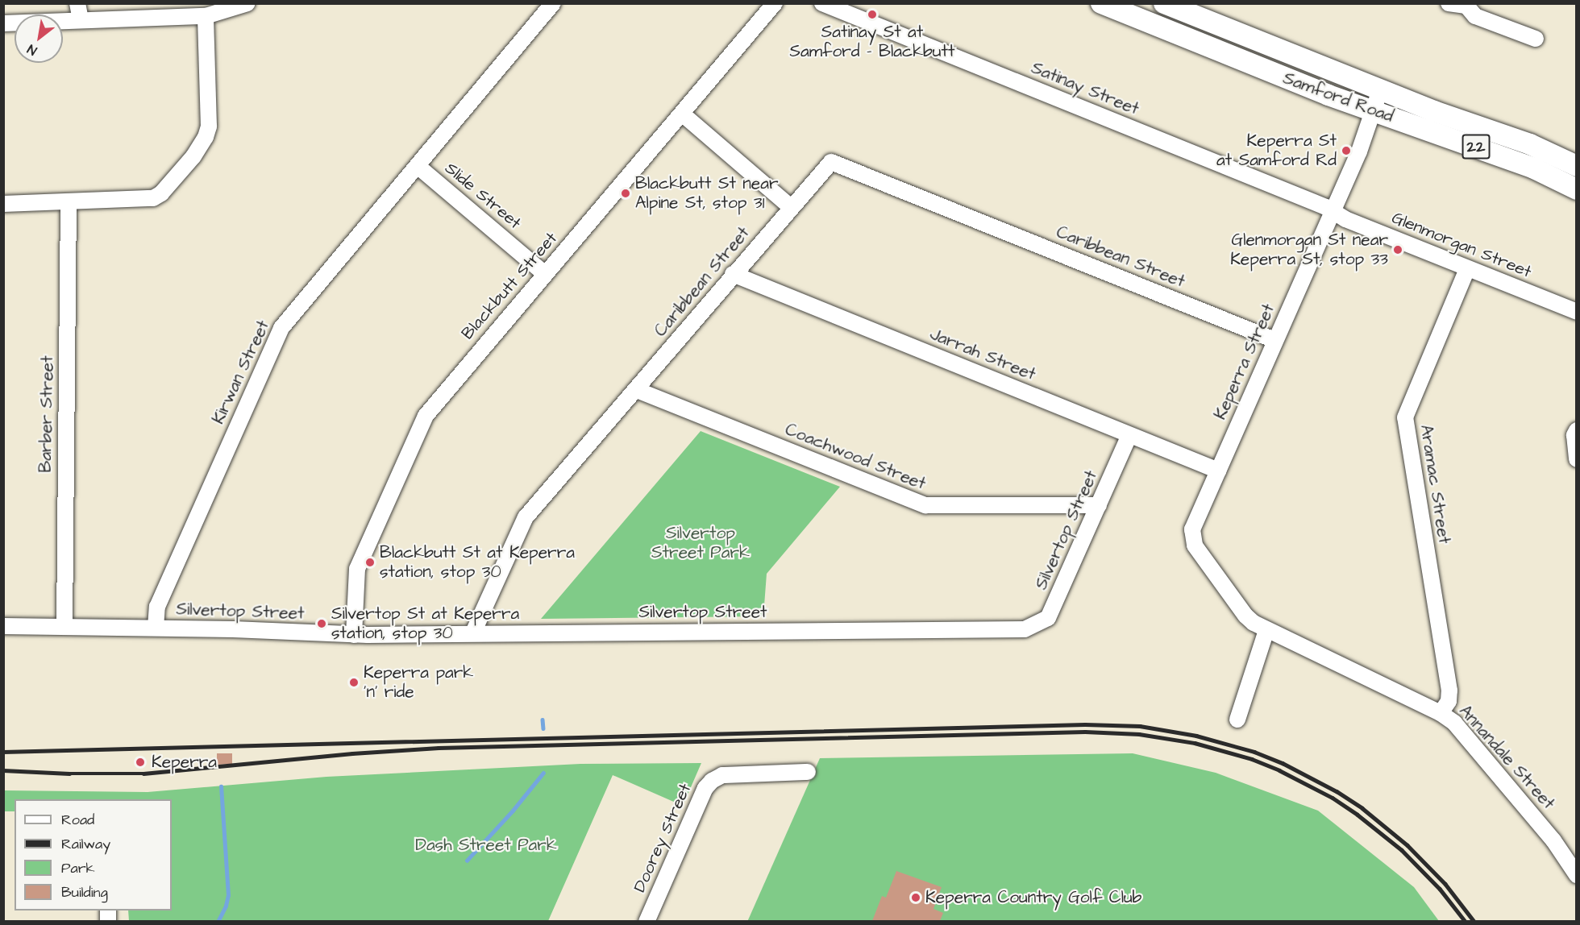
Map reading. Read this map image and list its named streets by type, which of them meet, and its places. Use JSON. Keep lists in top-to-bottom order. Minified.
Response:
{"streets":{"main road":["Samford Road","22"],"street":["Satinay Street","Slide Street","Glenmorgan Street","Caribbean Street","Blackbutt Street","Jarrah Street","Keperra Street","Kirwan Street","Barber Street","Coachwood Street","Aramac Street","Silvertop Street","Annandale Street","Doorey Street"]},"crossings":[["Satinay Street","Glenmorgan Street"],["Satinay Street","Keperra Street"],["Samford Road","Keperra Street"],["Slide Street","Blackbutt Street"],["Slide Street","Kirwan Street"],["Glenmorgan Street","Keperra Street"],["Glenmorgan Street","Aramac Street"],["Caribbean Street","Jarrah Street"],["Caribbean Street","Keperra Street"],["Caribbean Street","Coachwood Street"],["Caribbean Street","Silvertop Street"],["Blackbutt Street","Silvertop Street"],["Jarrah Street","Keperra Street"],["Jarrah Street","Silvertop Street"],["Keperra Street","Aramac Street"],["Keperra Street","Annandale Street"],["Kirwan Street","Silvertop Street"],["Coachwood Street","Silvertop Street"],["Aramac Street","Annandale Street"]],"parks":["Silvertop Street Park","Dash Street Park"],"places":["Satinay St at Samford - Blackbutt","Keperra St at Samford Rd","Blackbutt St near Alpine St, stop 31","Glenmorgan St near Keperra St, stop 33","Blackbutt St at Keperra station, stop 30","Silvertop St at Keperra station, stop 30","Keperra park 'n' ride","Keperra","Keperra Country Golf Club"],"legend":["Road","Railway","Park","Building"],"north":"bottom left"}
